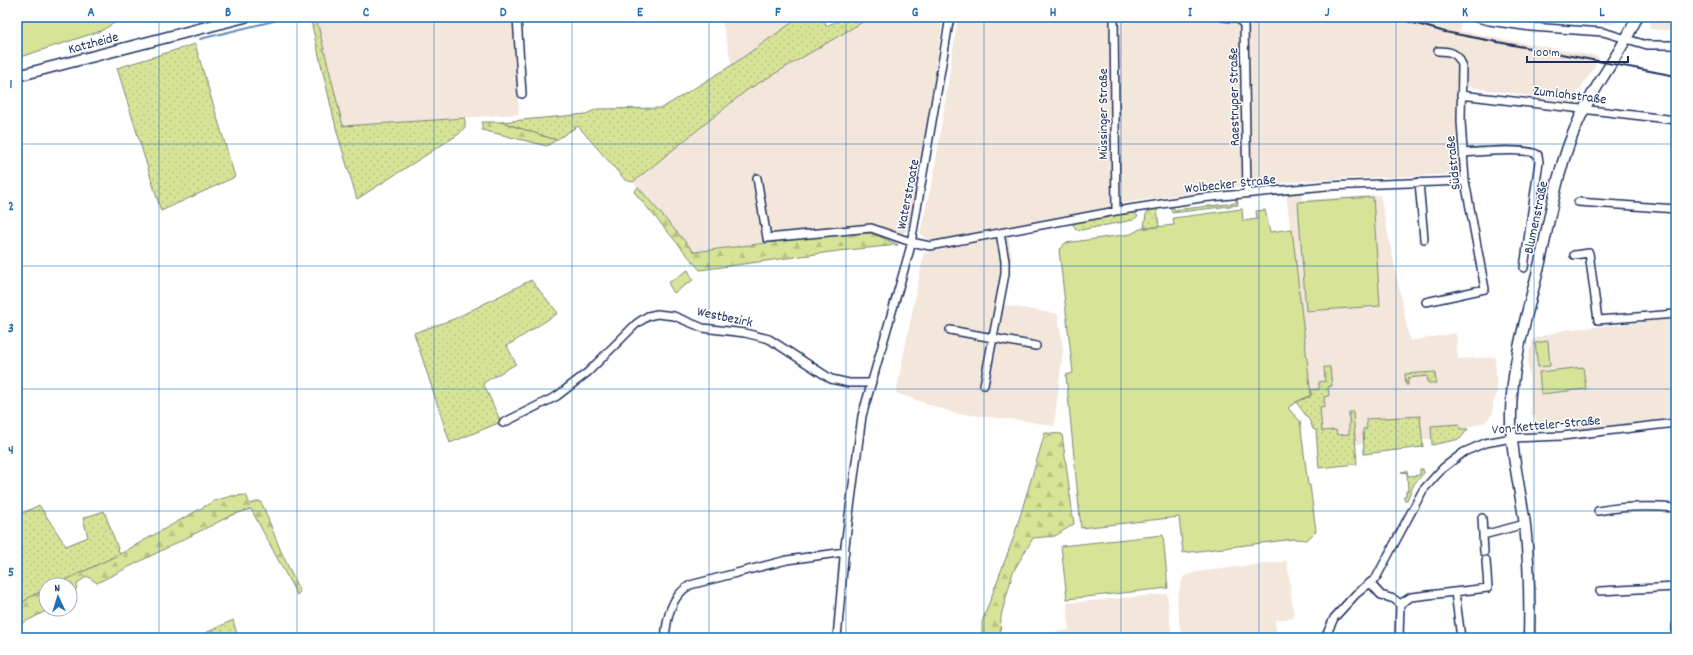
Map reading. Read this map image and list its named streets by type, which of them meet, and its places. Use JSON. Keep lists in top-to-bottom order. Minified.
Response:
{"streets":{"street":["Katzheide","Zumlohstraße","Raestruper Straße","Müssinger Straße","Südstraße","Wolbecker Straße","Waterstroate","Blumenstraße","Westbezirk","Von-Ketteler-Straße"]},"crossings":[["Zumlohstraße","Südstraße"],["Zumlohstraße","Blumenstraße"],["Raestruper Straße","Wolbecker Straße"],["Müssinger Straße","Wolbecker Straße"],["Südstraße","Wolbecker Straße"],["Wolbecker Straße","Waterstroate"],["Blumenstraße","Von-Ketteler-Straße"]],"scale_bar":"100 m","north":"top","grid":{"columns":["A","B","C","D","E","F","G","H","I","J","K","L"],"rows":["1","2","3","4","5"]}}
